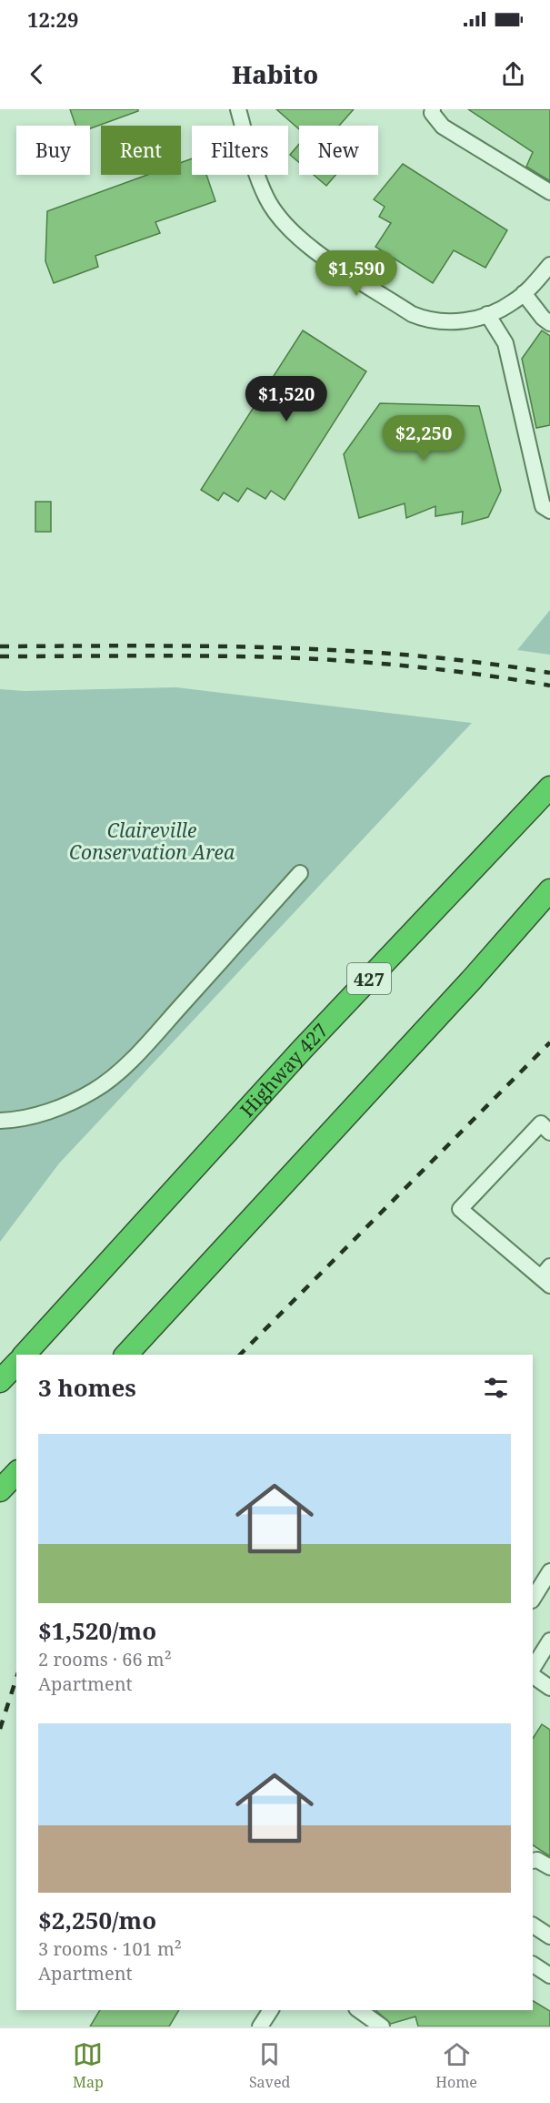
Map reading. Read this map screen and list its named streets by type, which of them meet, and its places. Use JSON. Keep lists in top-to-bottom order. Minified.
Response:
{"streets":{"highway":["427","Highway 427"]},"parks":["Claireville Conservation Area"],"page":{"status":"12:29","header":"Habito","chip":["Buy","Rent","Filters","New"],"price":["$1,590","$1,520","$2,250"],"heading":"3 homes","list":[{"name":"$1,520/mo","note":"2 rooms · 66 m² · Apartment"},{"name":"$2,250/mo","note":"3 rooms · 101 m² · Apartment"}],"tabs":["Map","Saved","Home"]}}
